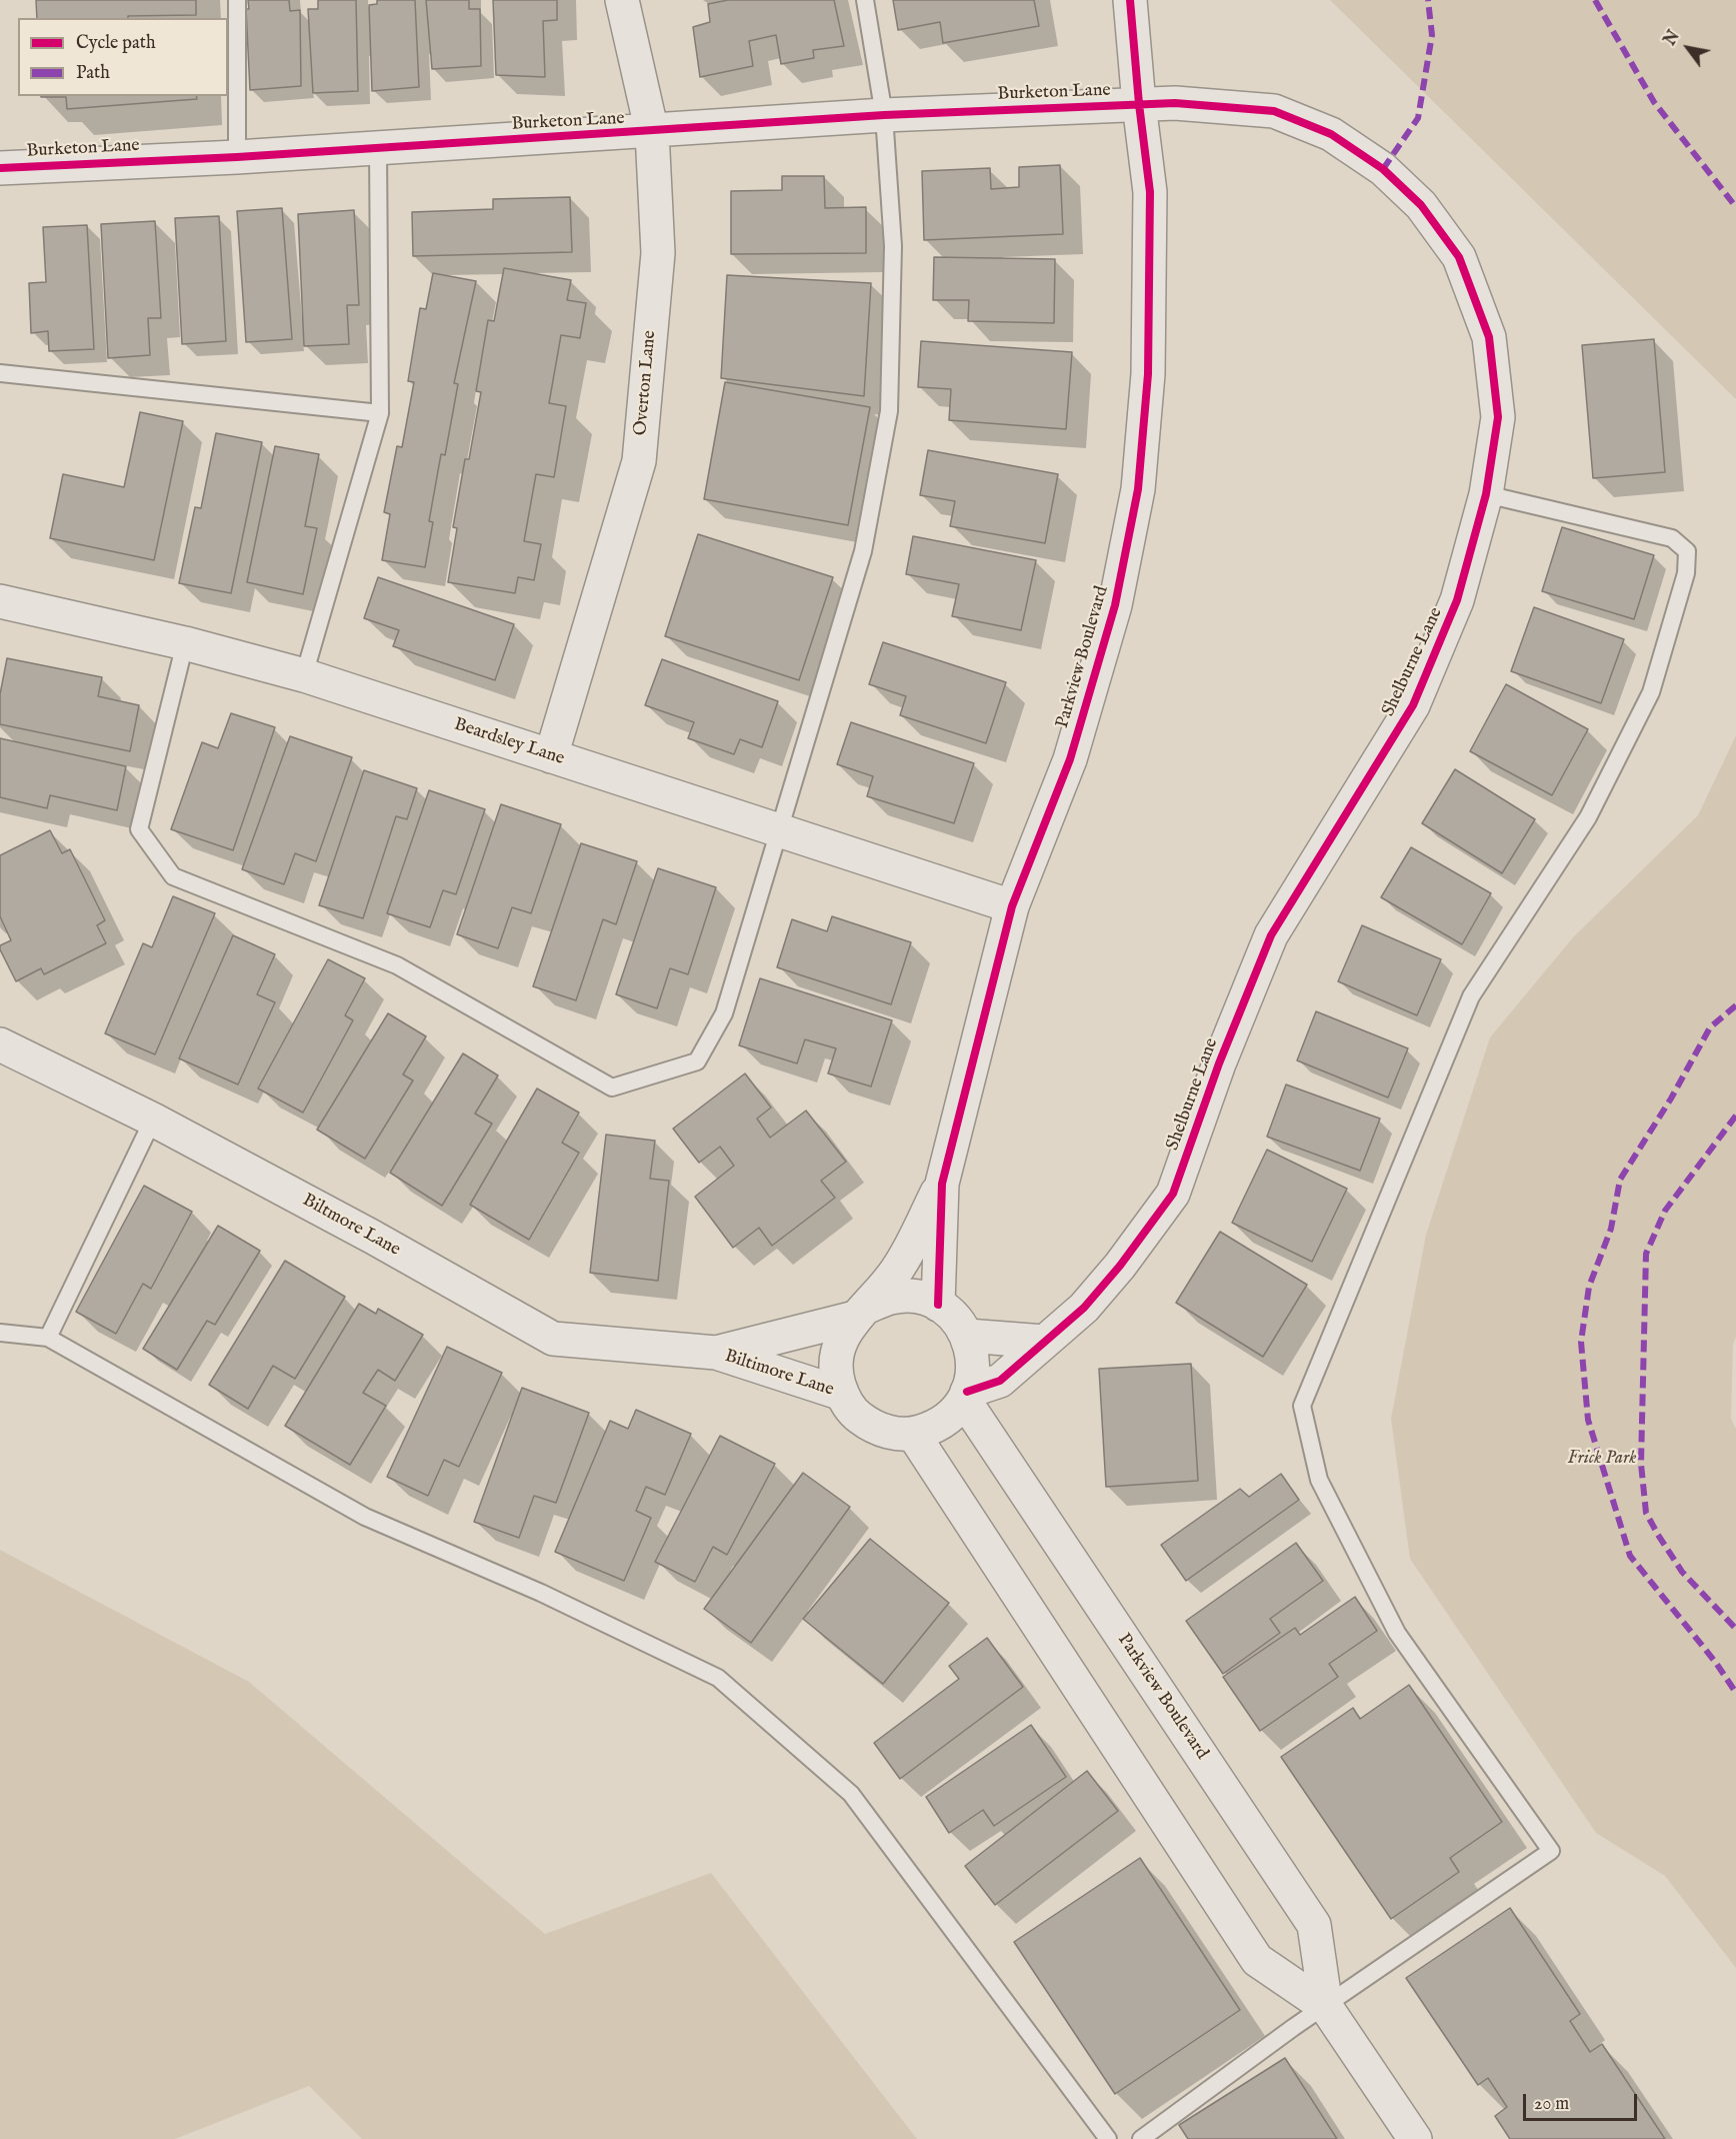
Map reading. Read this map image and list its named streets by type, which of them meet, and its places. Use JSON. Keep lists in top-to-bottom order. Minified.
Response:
{"streets":{"street":["Burketon Lane","Overton Lane","Parkview Boulevard","Shelburne Lane","Beardsley Lane","Biltmore Lane","Biltimore Lane"]},"crossings":[["Burketon Lane","Overton Lane"],["Burketon Lane","Parkview Boulevard"],["Burketon Lane","Shelburne Lane"],["Overton Lane","Beardsley Lane"],["Parkview Boulevard","Shelburne Lane"],["Parkview Boulevard","Beardsley Lane"],["Parkview Boulevard","Biltimore Lane"],["Shelburne Lane","Biltimore Lane"],["Biltmore Lane","Biltimore Lane"]],"parks":["Frick Park"],"legend":["Cycle path","Path"],"scale_bar":"20 m","north":"top left"}
